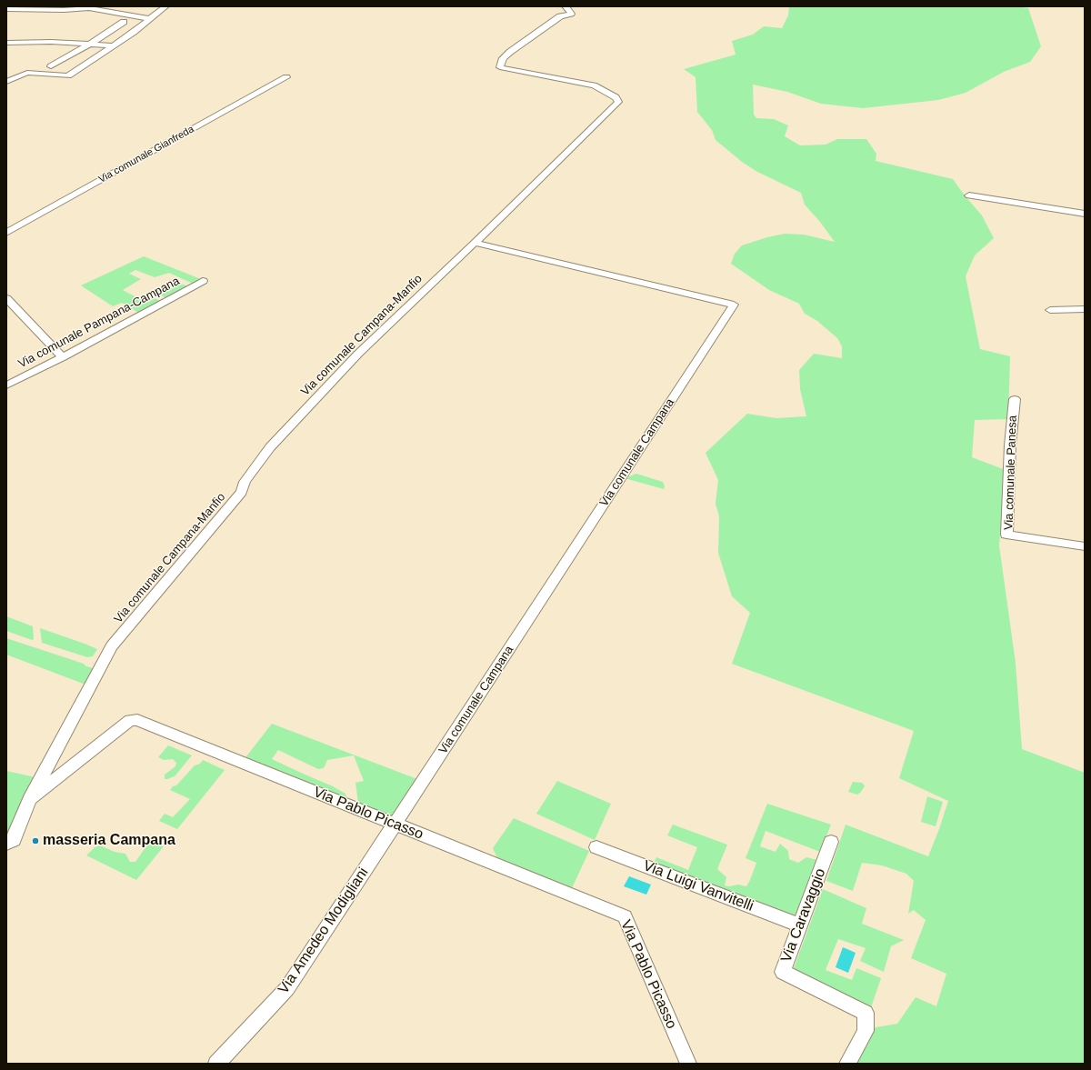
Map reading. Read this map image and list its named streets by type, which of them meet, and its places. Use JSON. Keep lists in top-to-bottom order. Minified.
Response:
{"streets":{"street":["Via comunale Gianfreda","Via comunale Pampana-Campana","Via comunale Campana-Manfio","Via comunale Campana","Via comunale Panesa","Via Pablo Picasso","Via Luigi Vanvitelli","Via Caravaggio","Via Amedeo Modigliani"]},"crossings":[["Via comunale Campana-Manfio","Via comunale Campana"],["Via comunale Campana-Manfio","Via Pablo Picasso"],["Via comunale Campana","Via Pablo Picasso"],["Via comunale Campana","Via Amedeo Modigliani"],["Via Pablo Picasso","Via Amedeo Modigliani"],["Via Luigi Vanvitelli","Via Caravaggio"]],"places":["masseria Campana"]}
